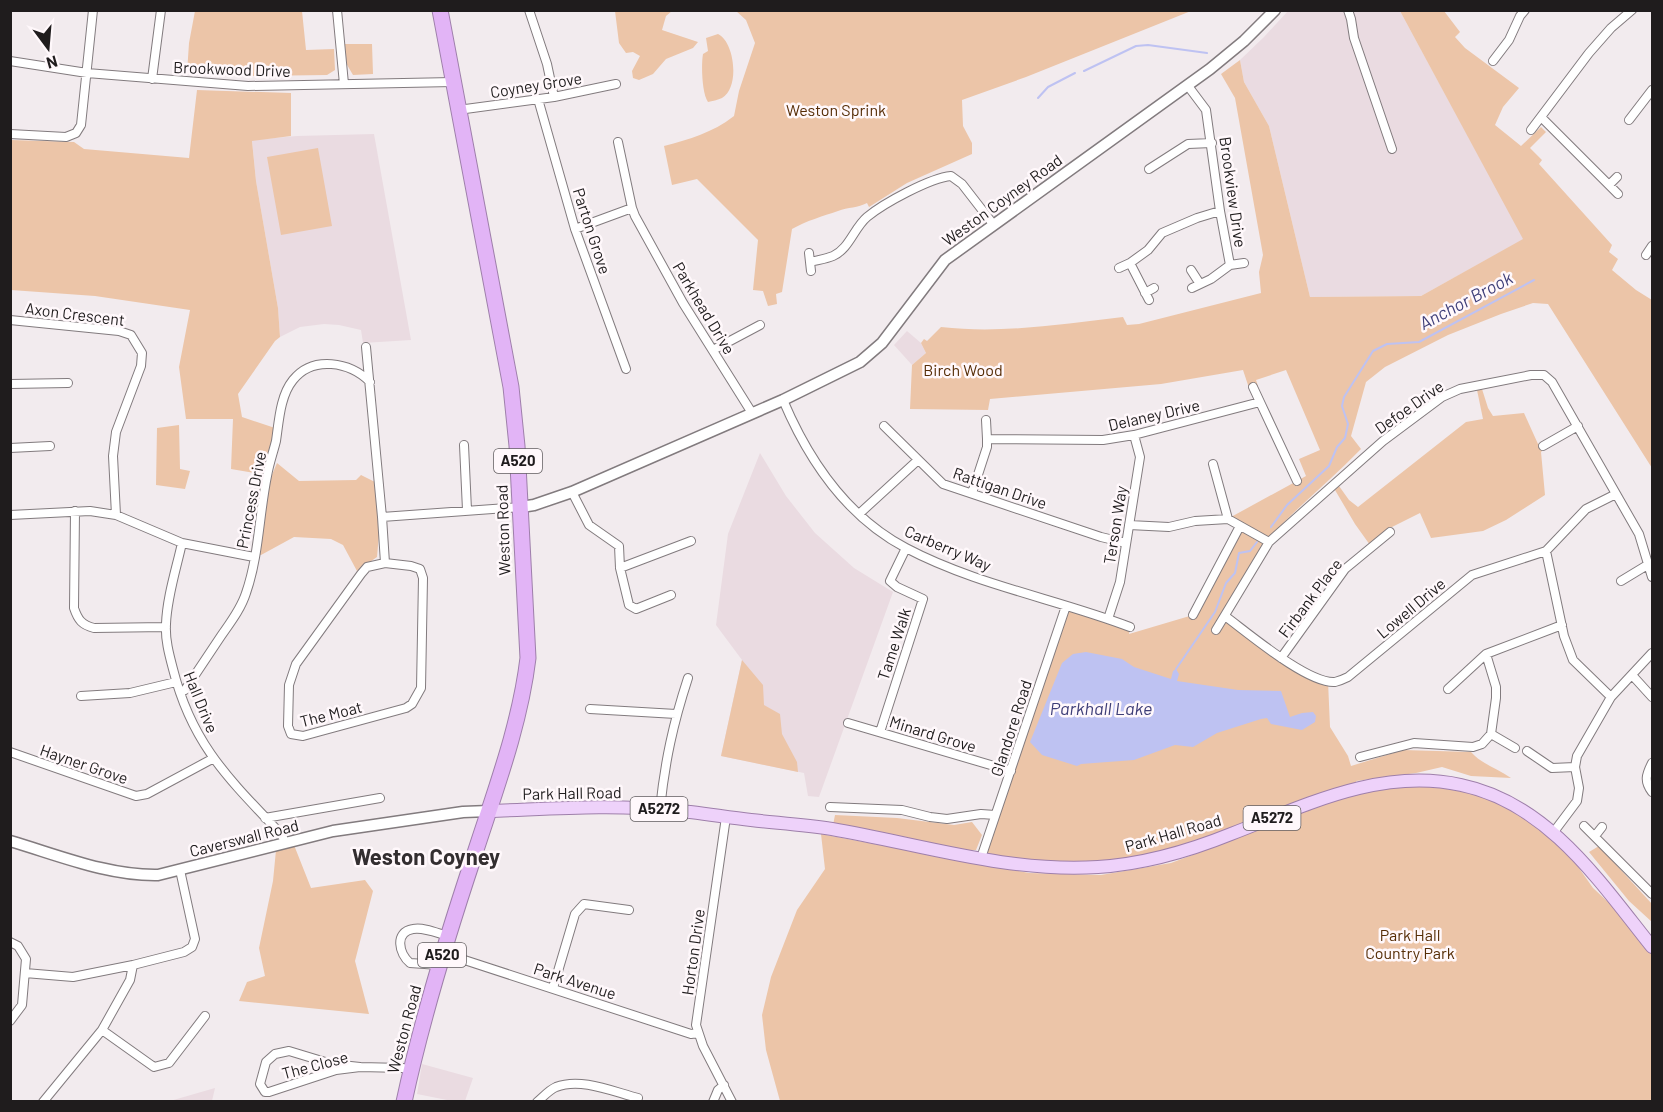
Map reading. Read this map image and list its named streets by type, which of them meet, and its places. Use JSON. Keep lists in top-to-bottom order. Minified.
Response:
{"streets":{"highway":["A520","Weston Road"],"main road":["Park Hall Road","A5272"],"street":["Brookwood Drive","Coyney Grove","Brookview Drive","Weston Coyney Road","Parton Grove","Parkhead Drive","Axon Crescent","Defoe Drive","Delaney Drive","Rattigan Drive","Princess Drive","Terson Way","Carberry Way","Firbank Place","Lowell Drive","Tame Walk","Hall Drive","The Moat","Glandore Road","Minard Grove","Hayner Grove","Caverswall Road","Horton Drive","Park Avenue","The Close"]},"crossings":[["Brookwood Drive","Weston Road"],["Coyney Grove","Parton Grove"],["Coyney Grove","Weston Road"],["Brookview Drive","Weston Coyney Road"],["Weston Coyney Road","Parkhead Drive"],["Weston Coyney Road","Weston Road"],["Weston Coyney Road","Carberry Way"],["Defoe Drive","Lowell Drive"],["Delaney Drive","Terson Way"],["Rattigan Drive","Terson Way"],["Princess Drive","Hall Drive"],["Terson Way","Carberry Way"],["Weston Road","Park Hall Road"],["Weston Road","Caverswall Road"],["Weston Road","Park Avenue"],["Weston Road","The Close"],["Carberry Way","Tame Walk"],["Carberry Way","Glandore Road"],["Firbank Place","Lowell Drive"],["Tame Walk","Minard Grove"],["Hall Drive","Hayner Grove"],["Hall Drive","Caverswall Road"],["Glandore Road","Minard Grove"],["Glandore Road","Park Hall Road"],["Park Hall Road","Caverswall Road"],["Park Hall Road","Horton Drive"],["Horton Drive","Park Avenue"]],"districts":["Weston Coyney"],"water":["Anchor Brook","Parkhall Lake"],"parks":["Weston Sprink","Birch Wood","Park Hall Country Park"],"north":"bottom"}
